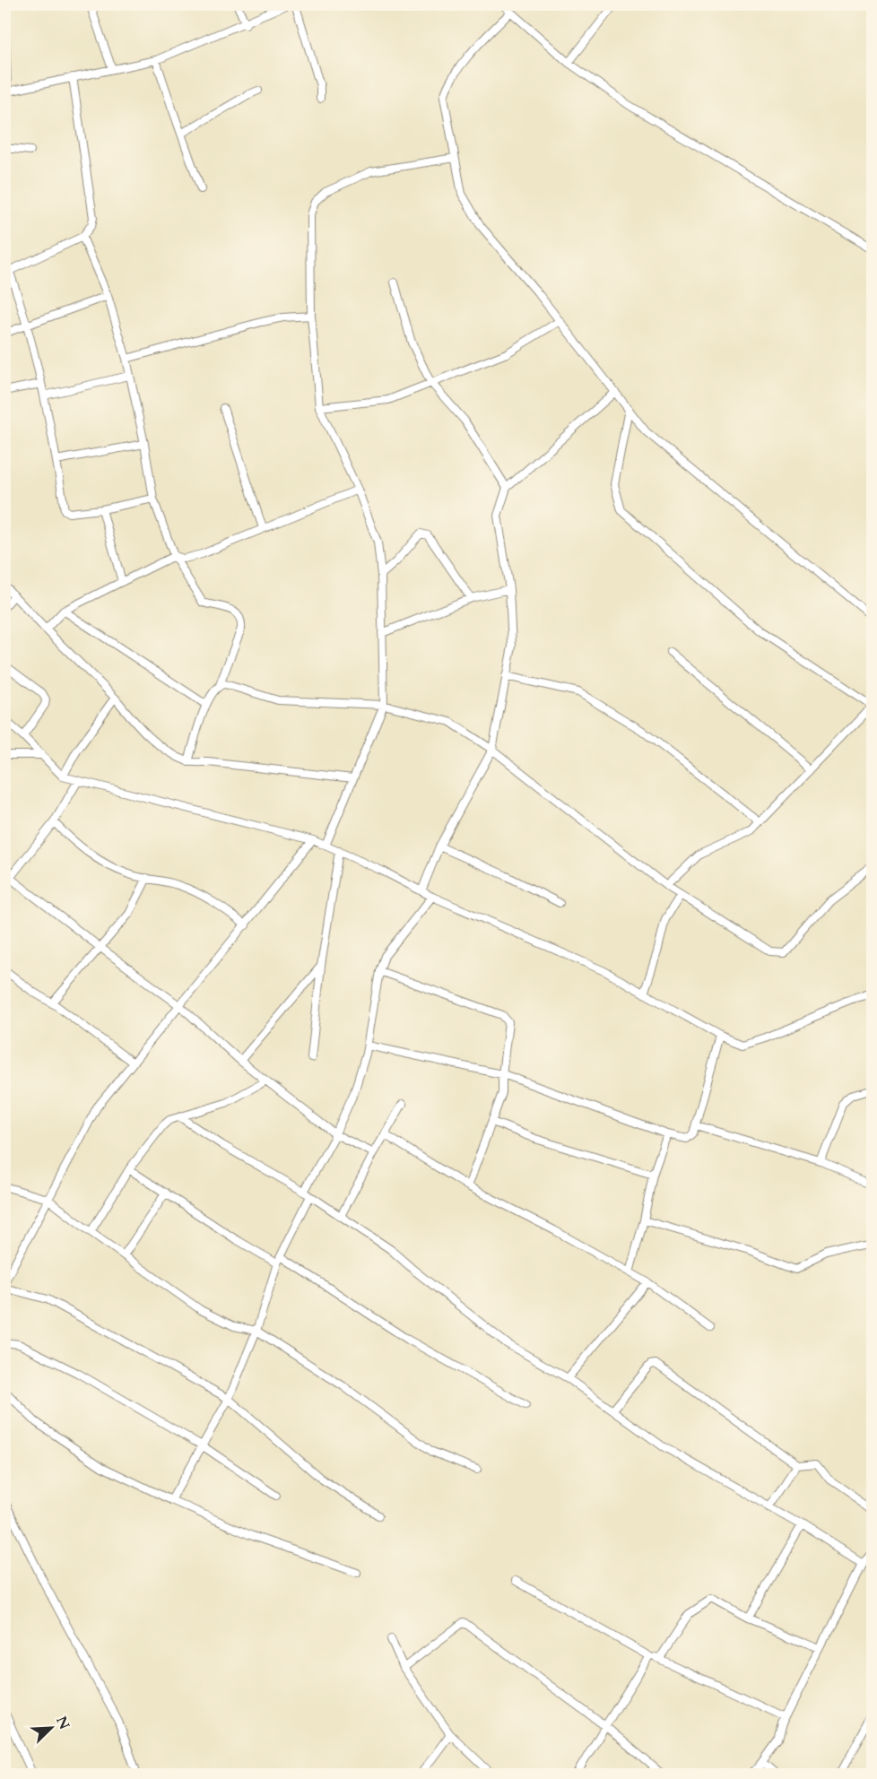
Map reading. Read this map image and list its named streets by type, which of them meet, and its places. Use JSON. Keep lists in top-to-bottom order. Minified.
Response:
{"north":"top right"}
